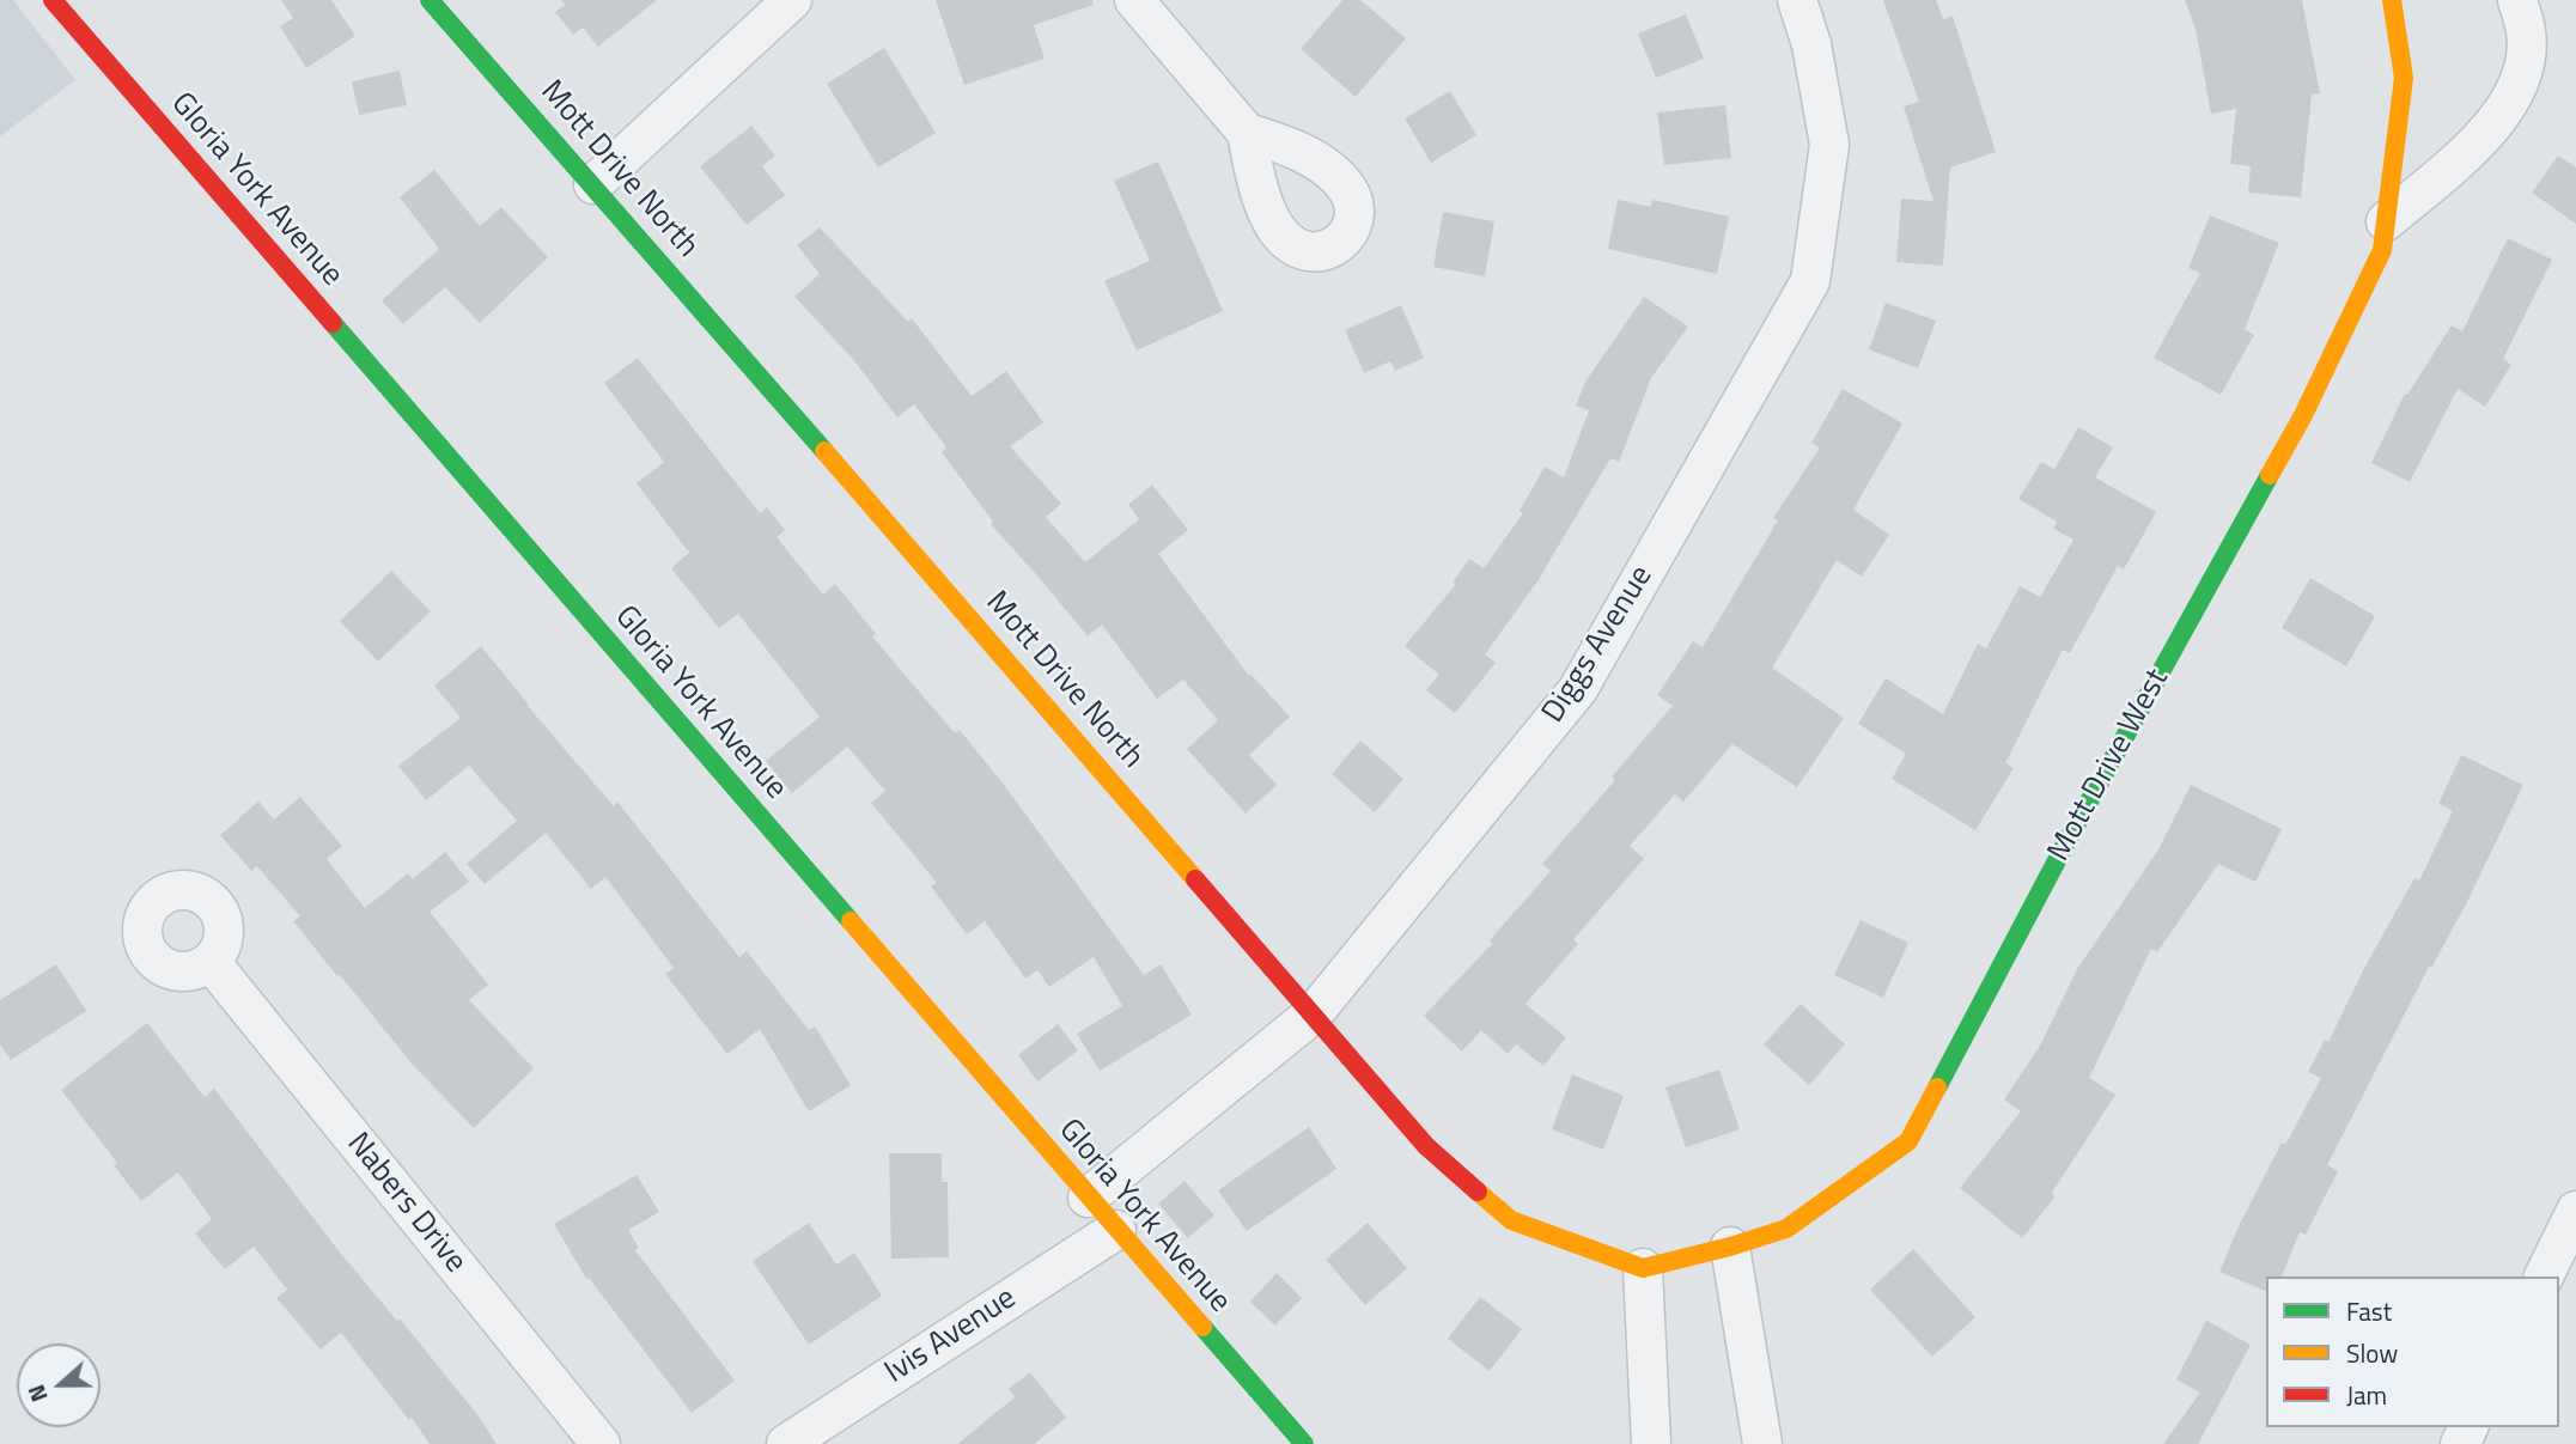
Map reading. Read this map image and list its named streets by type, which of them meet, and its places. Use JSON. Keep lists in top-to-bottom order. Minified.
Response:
{"streets":{"street":["Mott Drive North","Gloria York Avenue","Diggs Avenue","Mott Drive West","Nabers Drive","Ivis Avenue"]},"crossings":[["Mott Drive North","Diggs Avenue"],["Gloria York Avenue","Diggs Avenue"],["Gloria York Avenue","Ivis Avenue"]],"legend":["Fast","Slow","Jam"],"north":"left"}
